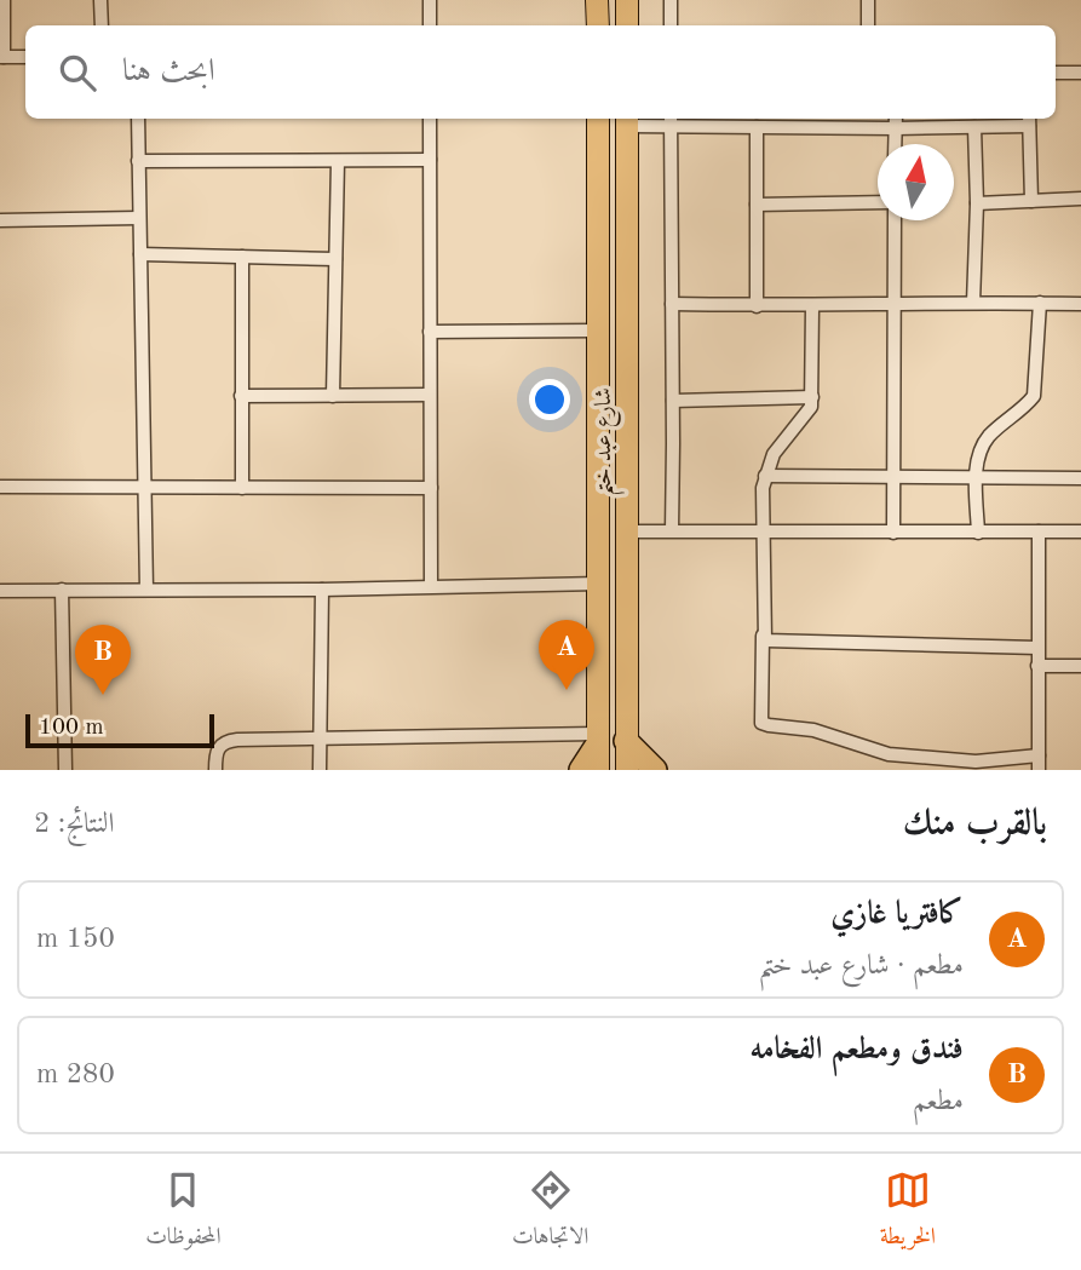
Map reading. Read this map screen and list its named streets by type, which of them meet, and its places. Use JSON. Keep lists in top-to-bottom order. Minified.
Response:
{"streets":{"main road":["شارع عبد ختم"]},"scale_bar":"100 m","north":"top","page":{"search":"ابحث هنا","pins":["A","B"],"scale":"100 m","heading":["بالقرب منك","النتائج: 2"],"list":[{"mark":"A","name":"كافتريا غازي","note":"مطعم · شارع عبد ختم","value":"150 m"},{"mark":"B","name":"فندق ومطعم الفخامه","note":"مطعم","value":"280 m"}],"nav":["الخريطة","الاتجاهات","المحفوظات"]}}
